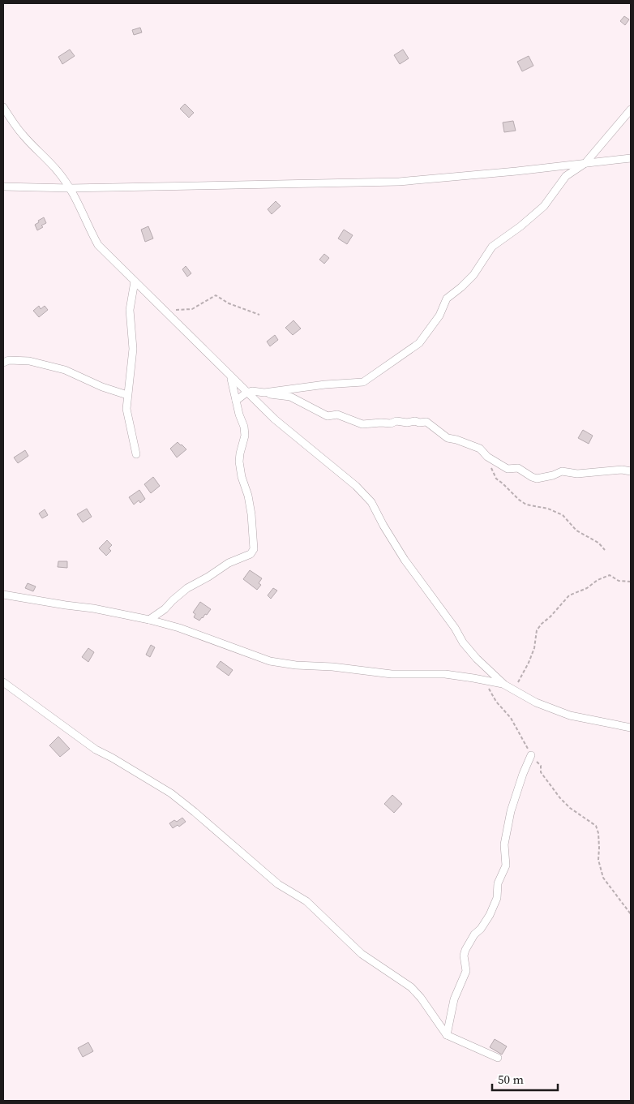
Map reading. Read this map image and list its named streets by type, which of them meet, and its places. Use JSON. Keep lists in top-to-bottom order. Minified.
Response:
{"scale_bar":"50 m"}
